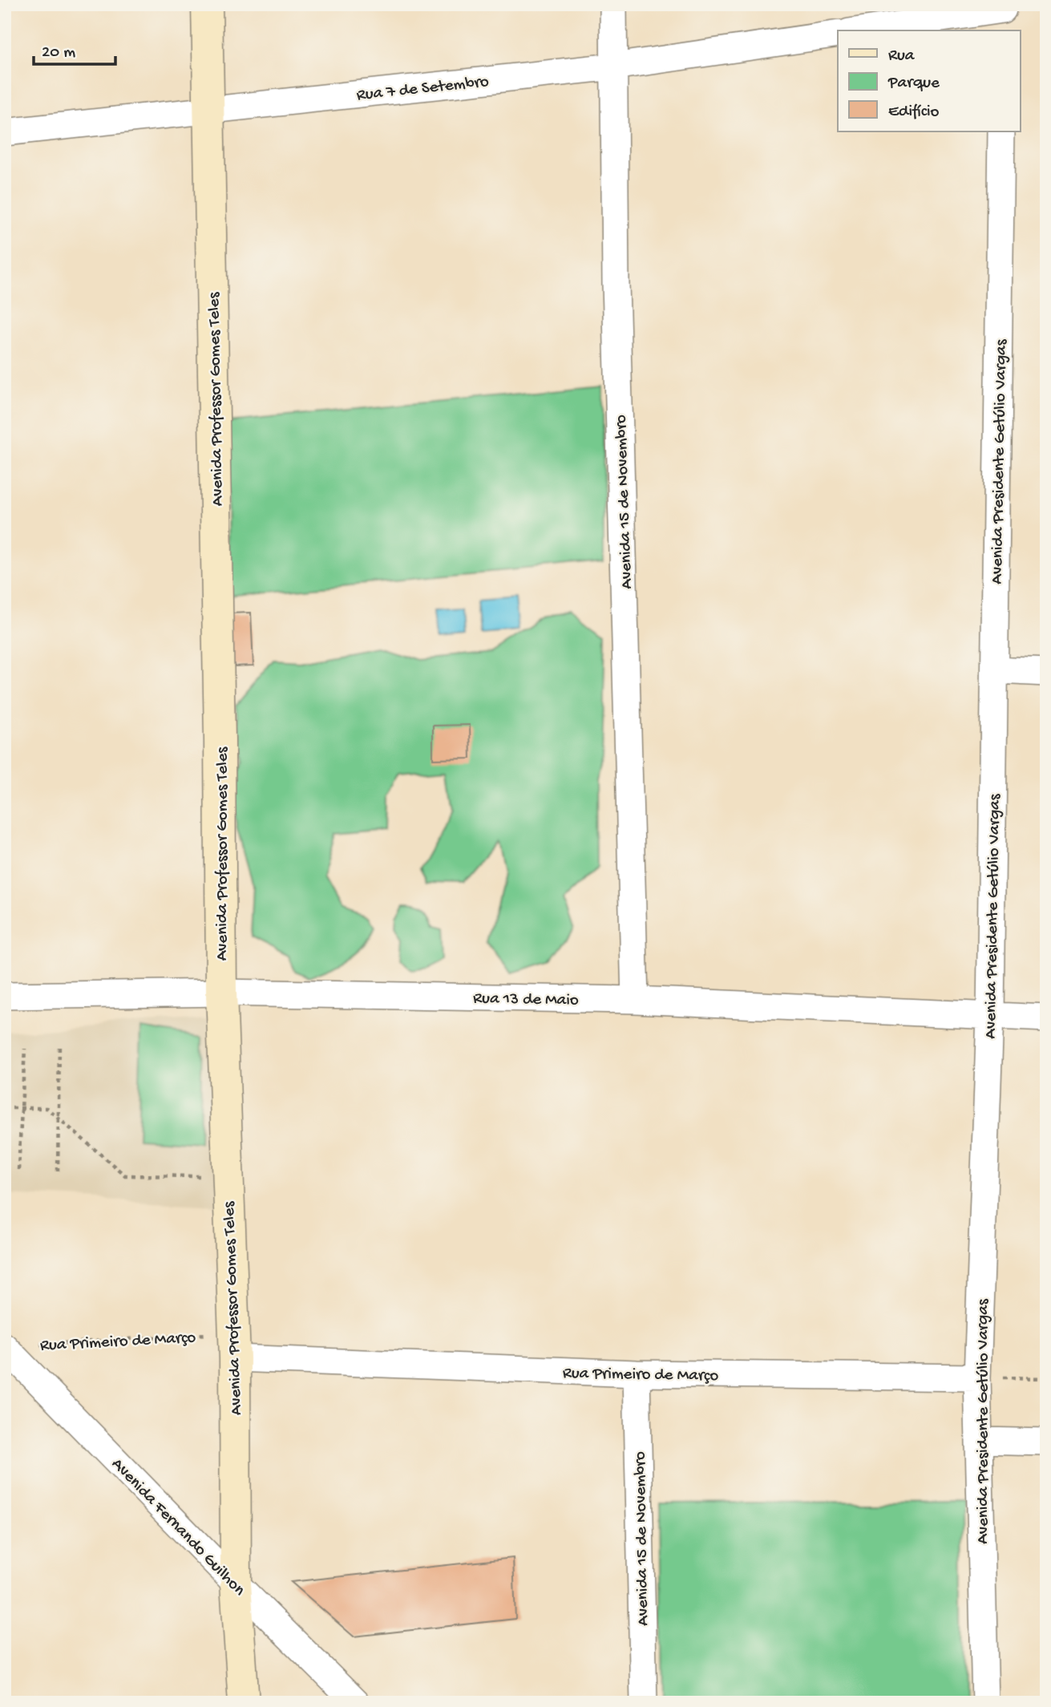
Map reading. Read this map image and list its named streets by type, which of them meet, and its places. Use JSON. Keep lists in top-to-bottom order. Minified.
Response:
{"streets":{"street":["Rua 7 de Setembro","Avenida Professor Gomes Teles","Avenida Presidente Getúlio Vargas","Avenida 15 de Novembro","Rua 13 de Maio","Rua Primeiro de Março","Avenida Fernando Guilhon"]},"crossings":[["Rua 7 de Setembro","Avenida Professor Gomes Teles"],["Rua 7 de Setembro","Avenida 15 de Novembro"],["Avenida Professor Gomes Teles","Rua 13 de Maio"],["Avenida Professor Gomes Teles","Rua Primeiro de Março"],["Avenida Professor Gomes Teles","Avenida Fernando Guilhon"],["Avenida Presidente Getúlio Vargas","Rua 13 de Maio"],["Avenida Presidente Getúlio Vargas","Rua Primeiro de Março"],["Avenida 15 de Novembro","Rua 13 de Maio"],["Avenida 15 de Novembro","Rua Primeiro de Março"]],"legend":["Rua","Parque","Edifício"],"scale_bar":"20 m"}
